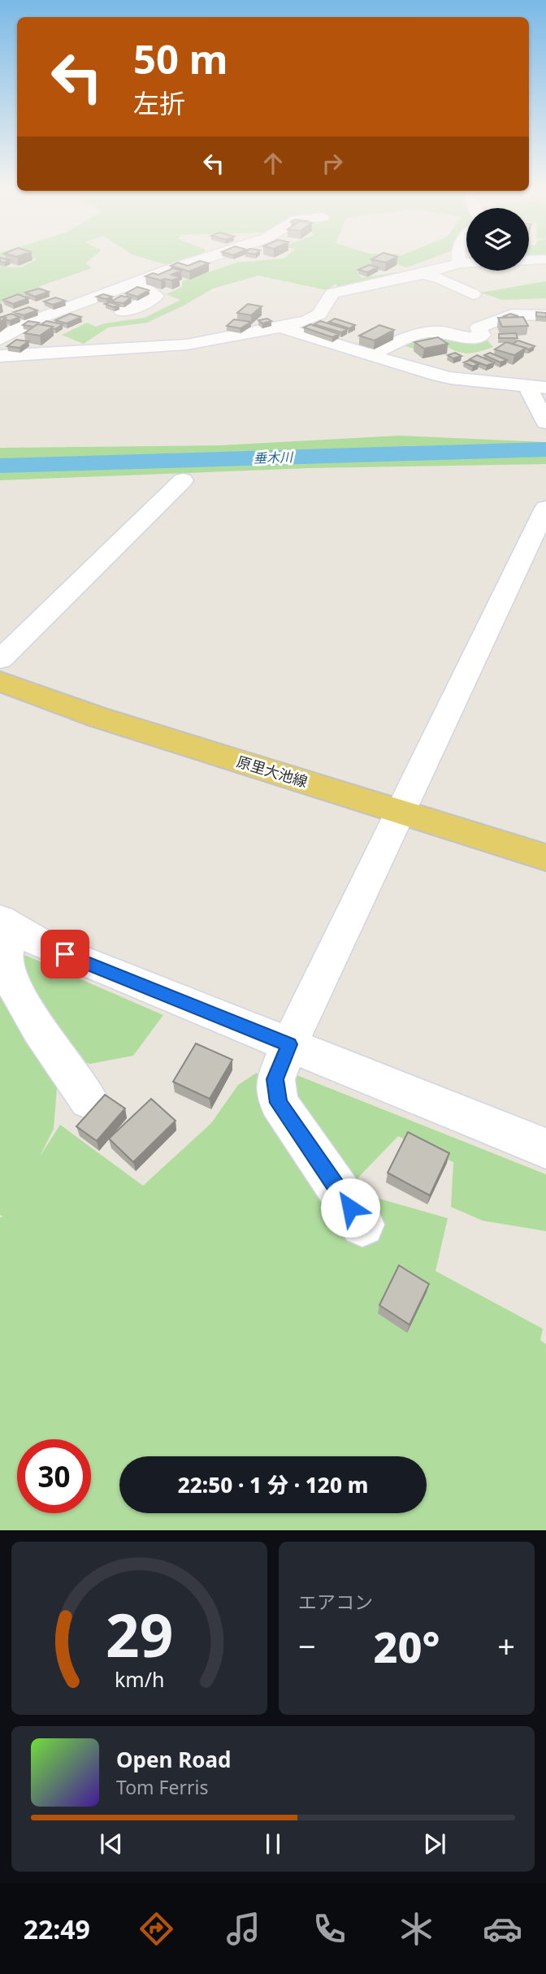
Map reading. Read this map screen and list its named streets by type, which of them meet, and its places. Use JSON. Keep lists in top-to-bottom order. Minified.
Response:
{"streets":{"main road":["原里大池線"]},"water":["垂木川"],"page":{"turn":["50 m","左折"],"limit":"30","trip":"22:50 · 1 分 · 120 m","tile":"エアコン","heat":["−","20°","+"],"song":["Open Road","Tom Ferris"],"tabs":"22:49","gauge":["29","km/h"]}}
